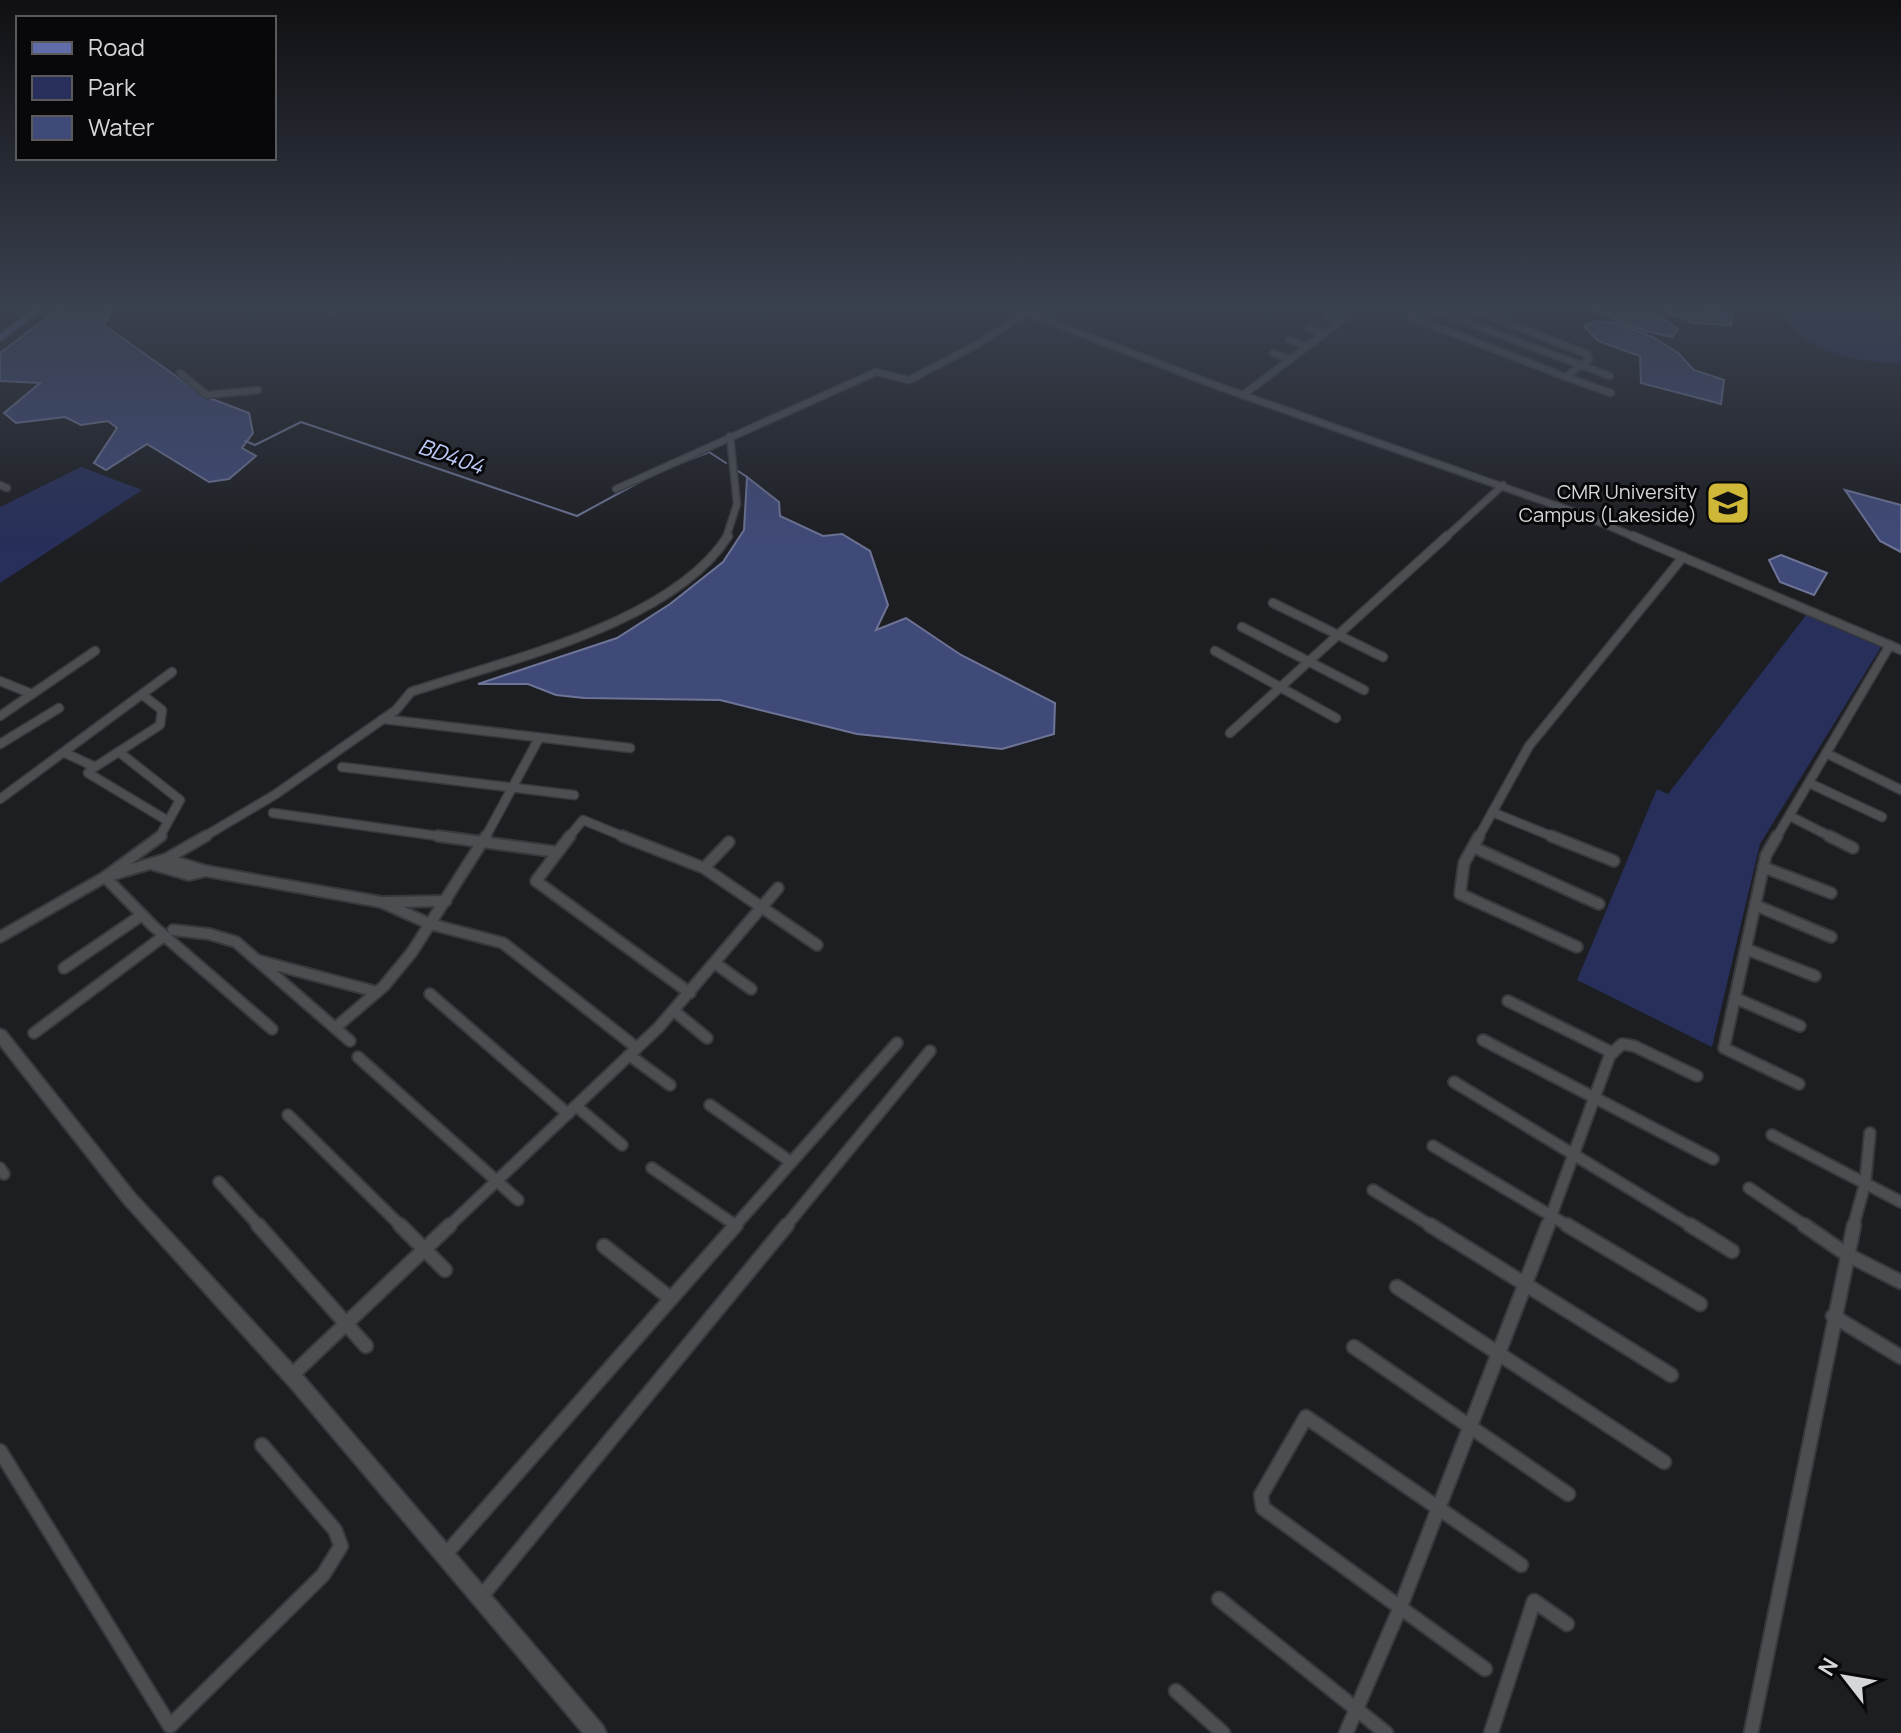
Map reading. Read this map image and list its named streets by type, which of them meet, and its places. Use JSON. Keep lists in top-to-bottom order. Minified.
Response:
{"water":["BD404"],"places":{"school or university":["CMR University Campus (Lakeside)"]},"legend":["Road","Park","Water"],"north":"top left"}
